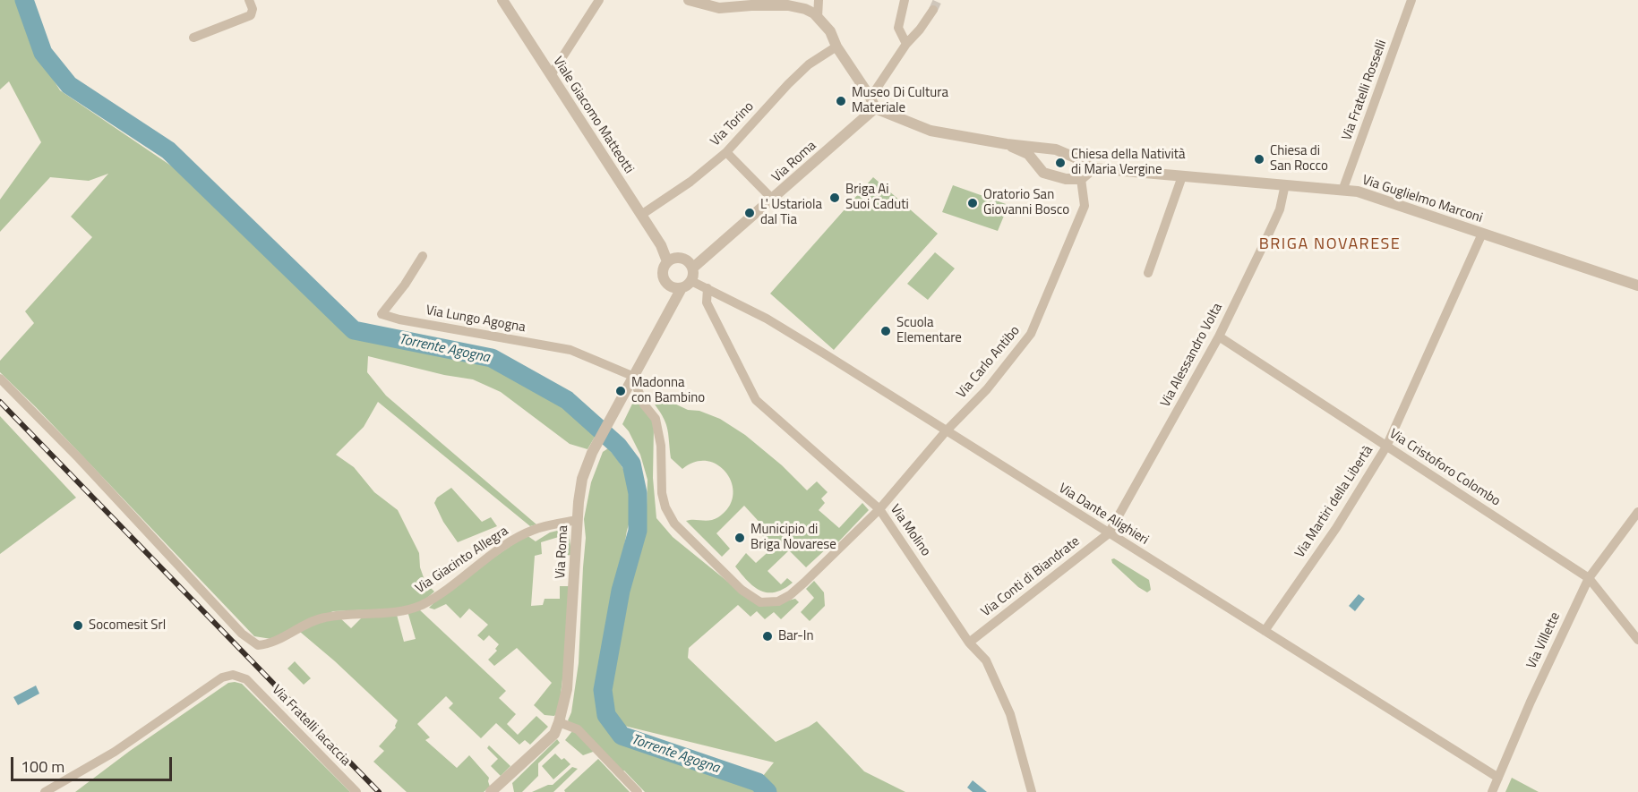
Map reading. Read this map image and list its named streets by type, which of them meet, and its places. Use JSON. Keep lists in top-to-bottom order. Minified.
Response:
{"streets":{"street":["Via Fratelli Rosselli","Viale Giacomo Matteotti","Via Torino","Via Roma","Via Guglielmo Marconi","Via Lungo Agogna","Via Alessandro Volta","Via Carlo Antibo","Via Cristoforo Colombo","Via Martiri della Libertà","Via Dante Alighieri","Via Molino","Via Giacinto Allegra","Via Conti di Biandrate","Via Villette","Via Fratelli Iacaccia"]},"crossings":[["Via Fratelli Rosselli","Via Guglielmo Marconi"],["Viale Giacomo Matteotti","Via Torino"],["Viale Giacomo Matteotti","Via Roma"],["Viale Giacomo Matteotti","Via Dante Alighieri"],["Via Roma","Via Guglielmo Marconi"],["Via Roma","Via Lungo Agogna"],["Via Roma","Via Carlo Antibo"],["Via Roma","Via Dante Alighieri"],["Via Roma","Via Giacinto Allegra"],["Via Guglielmo Marconi","Via Alessandro Volta"],["Via Guglielmo Marconi","Via Carlo Antibo"],["Via Guglielmo Marconi","Via Martiri della Libertà"],["Via Lungo Agogna","Via Carlo Antibo"],["Via Alessandro Volta","Via Cristoforo Colombo"],["Via Alessandro Volta","Via Dante Alighieri"],["Via Alessandro Volta","Via Conti di Biandrate"],["Via Carlo Antibo","Via Dante Alighieri"],["Via Carlo Antibo","Via Molino"],["Via Cristoforo Colombo","Via Martiri della Libertà"],["Via Cristoforo Colombo","Via Villette"],["Via Martiri della Libertà","Via Dante Alighieri"],["Via Dante Alighieri","Via Molino"],["Via Dante Alighieri","Via Conti di Biandrate"],["Via Dante Alighieri","Via Villette"],["Via Molino","Via Conti di Biandrate"]],"districts":["BRIGA NOVARESE"],"water":["Torrente Agogna"],"places":["Museo Di Cultura Materiale","Chiesa di San Rocco","Chiesa della Natività di Maria Vergine","Briga Ai Suoi Caduti","Oratorio San Giovanni Bosco","L' Ustariola dal Tia","Scuola Elementare","Madonna con Bambino","Municipio di Briga Novarese","Socomesit Srl","Bar-In"],"scale_bar":"100 m"}
